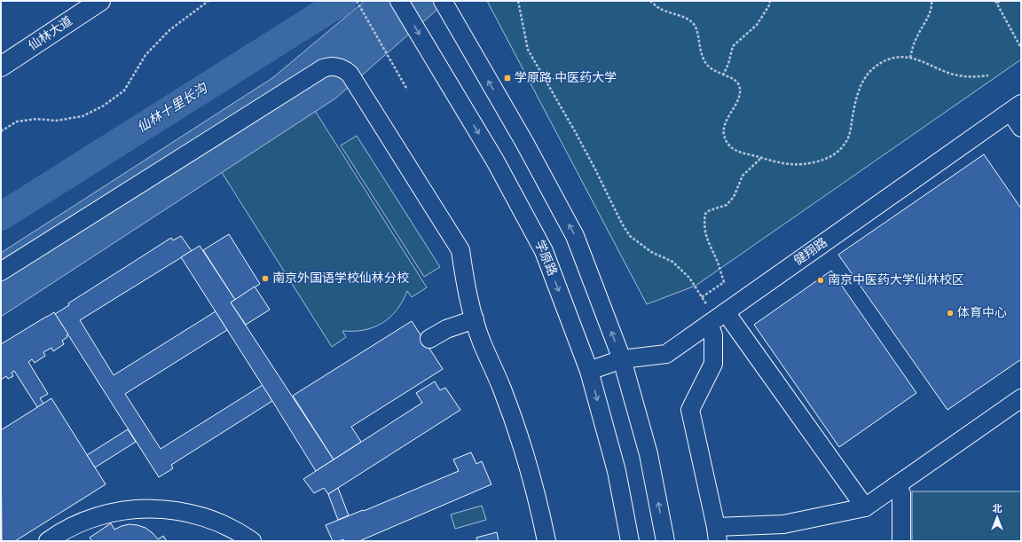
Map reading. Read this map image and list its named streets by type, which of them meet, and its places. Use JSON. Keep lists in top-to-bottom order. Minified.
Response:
{"streets":{"main road":["仙林大道"],"street":["健翔路","学原路"]},"crossings":[["健翔路","学原路"]],"water":["仙林十里长沟"],"places":{"transit":["学原路·中医药大学"],"other":["南京外国语学校仙林分校","南京中医药大学仙林校区","体育中心"]},"north":"top"}
